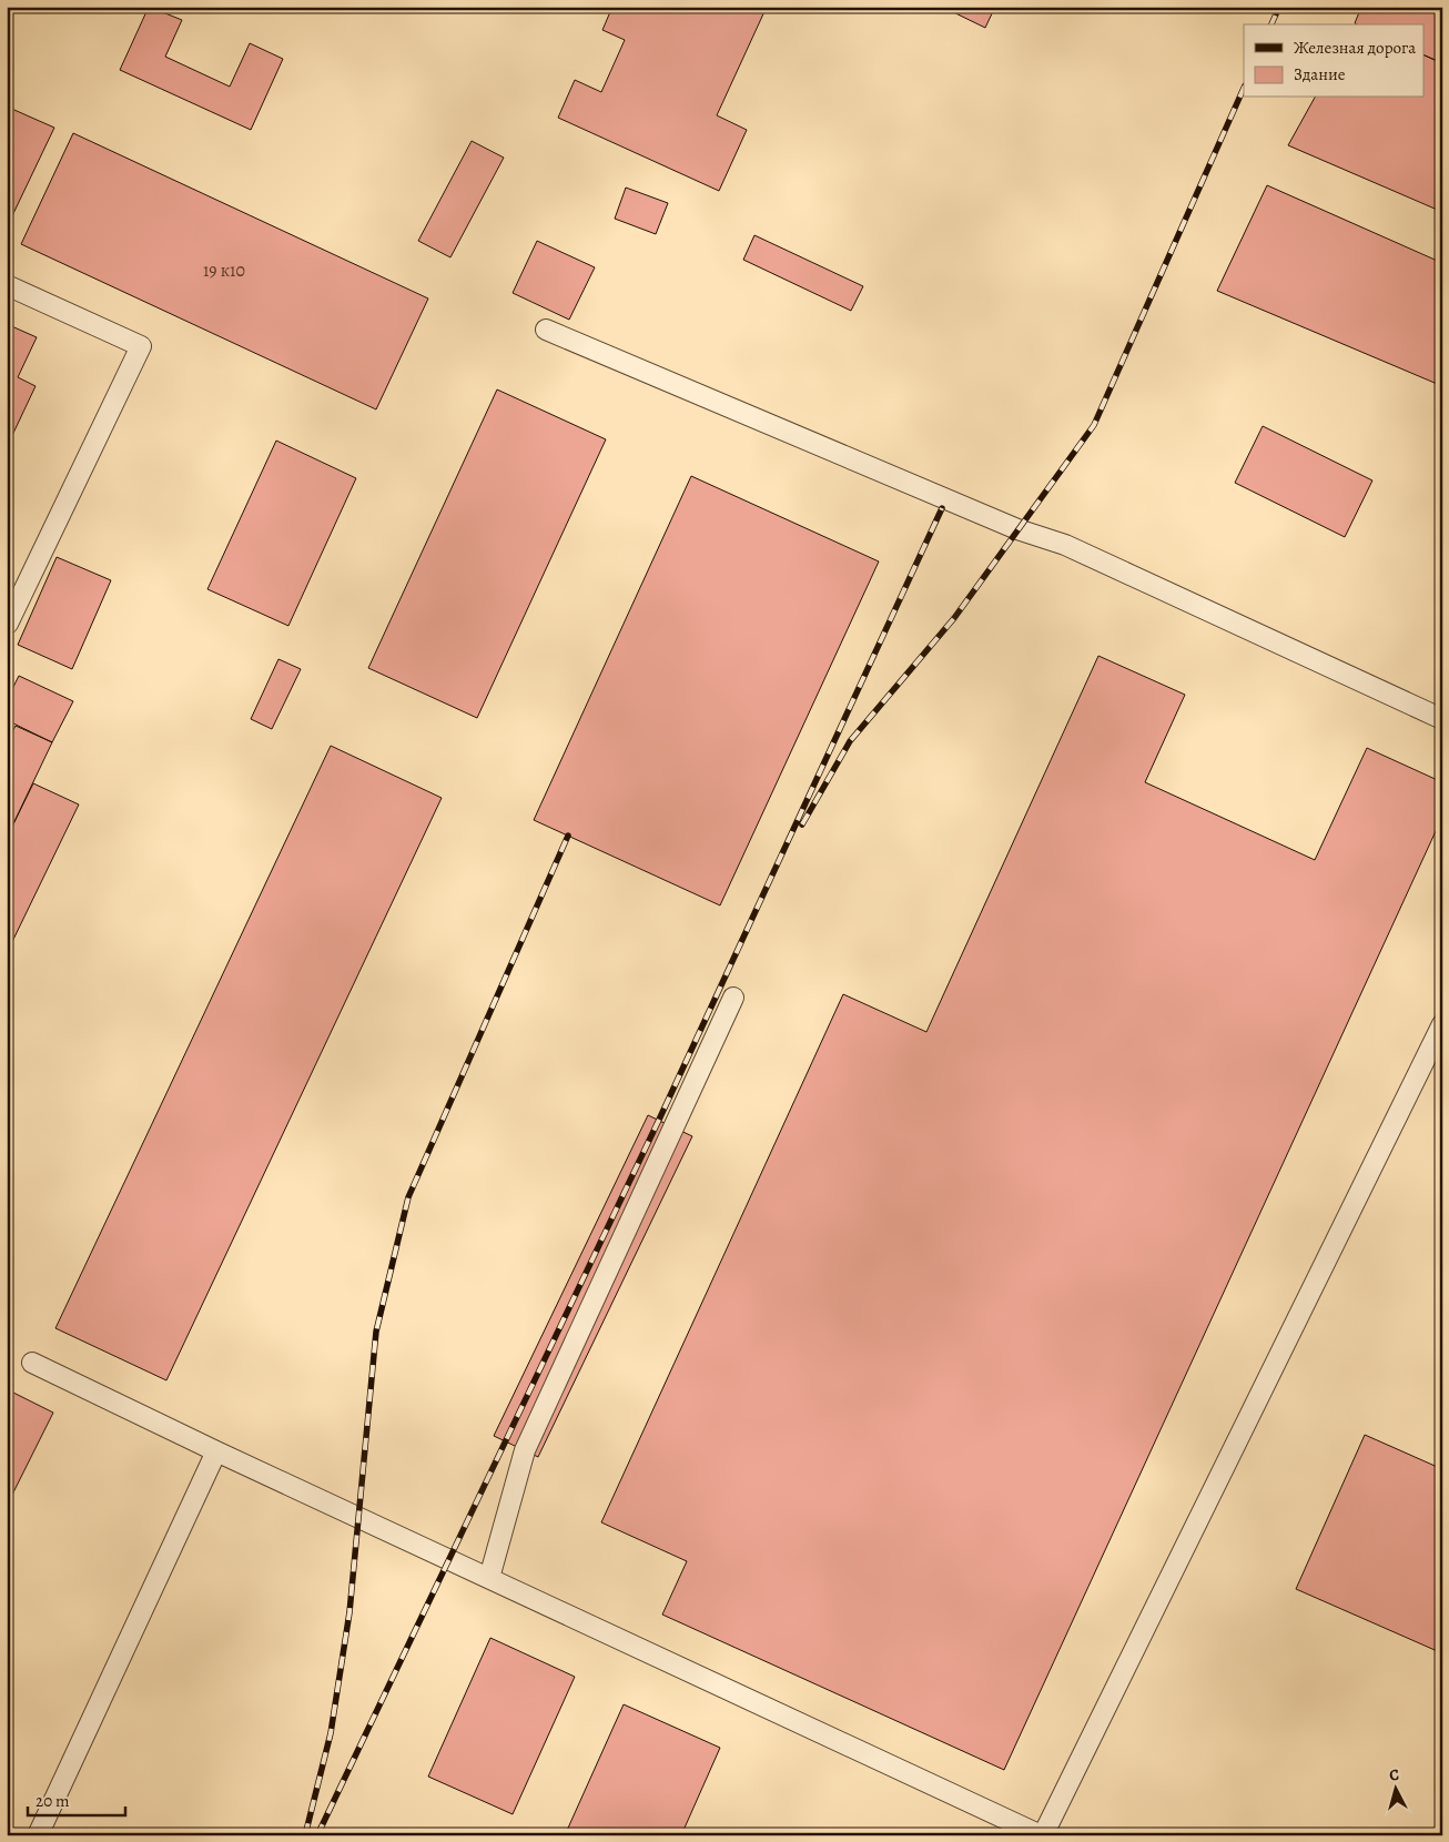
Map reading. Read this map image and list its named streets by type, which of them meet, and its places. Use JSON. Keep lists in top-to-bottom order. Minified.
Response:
{"house_numbers":["19 к10"],"legend":["Железная дорога","Здание"],"scale_bar":"20 m","north":"top"}
